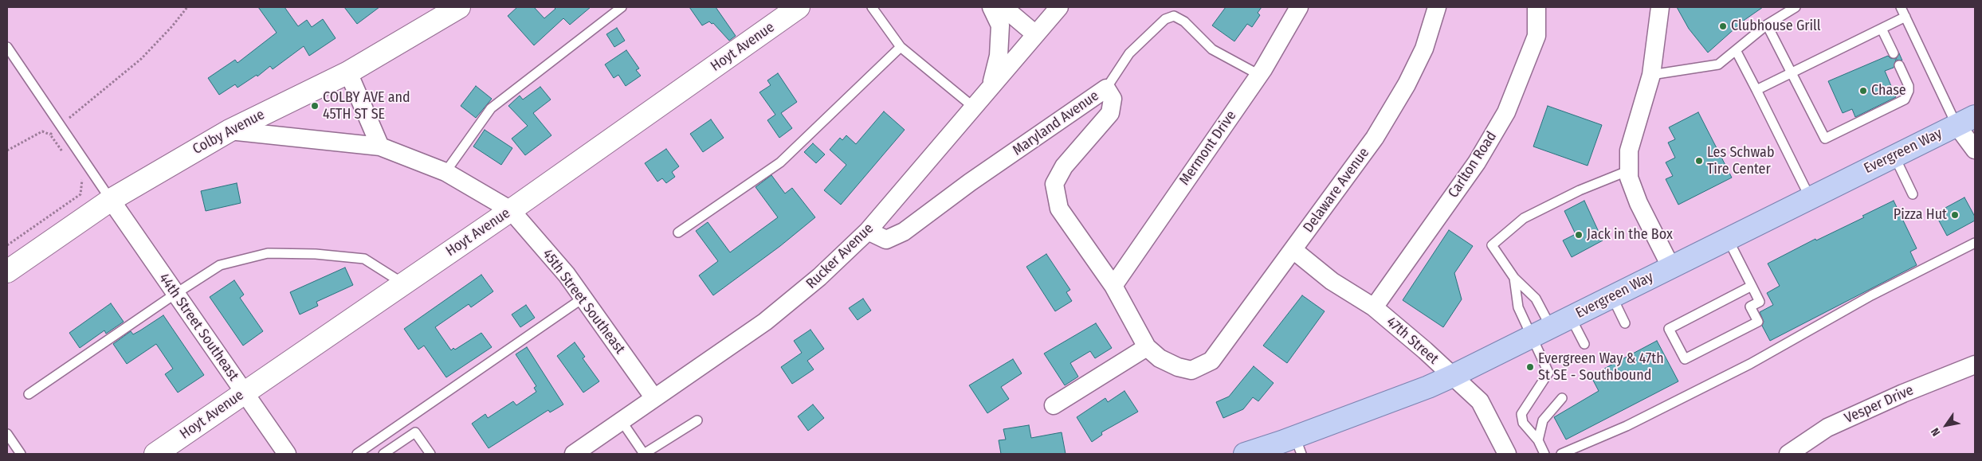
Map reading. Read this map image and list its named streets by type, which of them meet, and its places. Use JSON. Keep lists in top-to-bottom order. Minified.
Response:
{"streets":{"main road":["Evergreen Way"],"street":["Hoyt Avenue","Maryland Avenue","Colby Avenue","Mermont Drive","Carlton Road","Delaware Avenue","Rucker Avenue","45th Street Southeast","44th Street Southeast","47th Street","Vesper Drive"]},"crossings":[["Hoyt Avenue","45th Street Southeast"],["Hoyt Avenue","44th Street Southeast"],["Maryland Avenue","Mermont Drive"],["Maryland Avenue","Delaware Avenue"],["Maryland Avenue","Rucker Avenue"],["Colby Avenue","45th Street Southeast"],["Colby Avenue","44th Street Southeast"],["Evergreen Way","47th Street"],["Carlton Road","47th Street"],["Delaware Avenue","47th Street"],["Rucker Avenue","45th Street Southeast"]],"places":["Clubhouse Grill","Chase","COLBY AVE and 45TH ST SE","Les Schwab Tire Center","Pizza Hut","Jack in the Box","Evergreen Way & 47th St SE - Southbound"],"north":"bottom left"}
